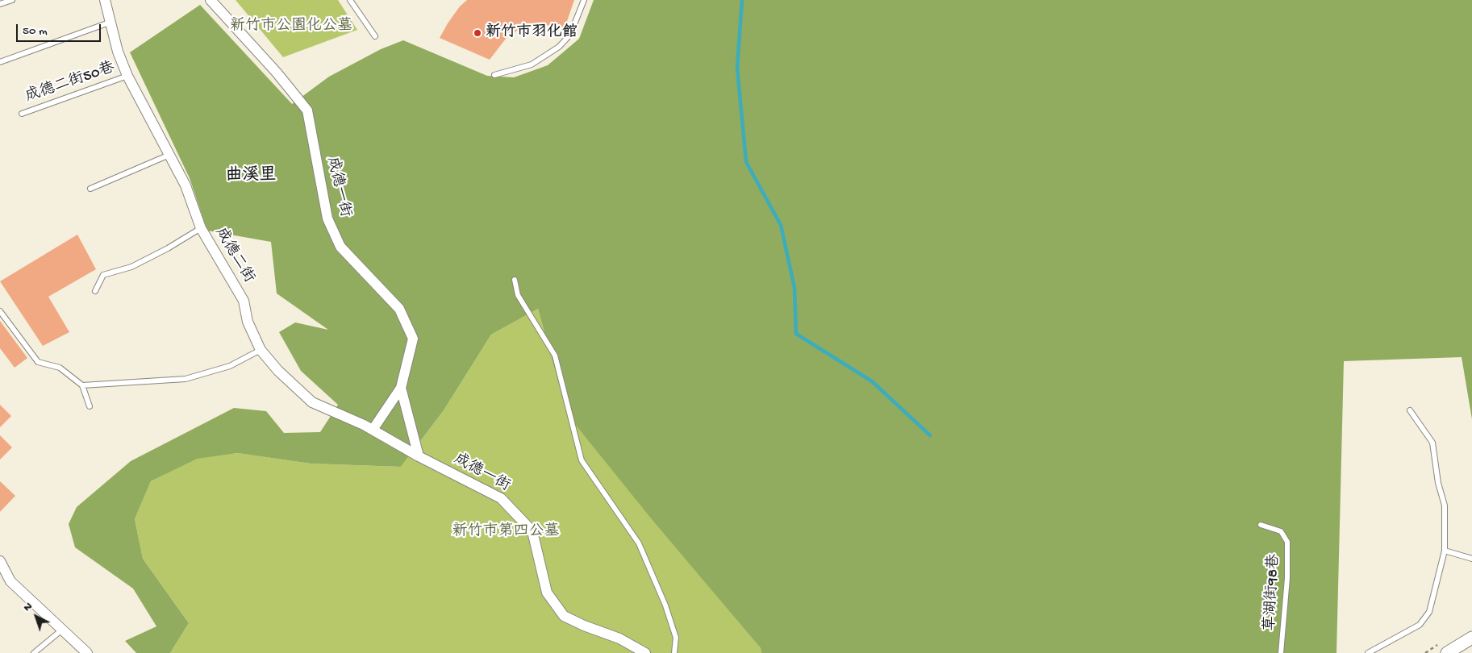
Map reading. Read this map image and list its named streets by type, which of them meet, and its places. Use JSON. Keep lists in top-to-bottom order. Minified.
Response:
{"streets":{"street":["成德一街","成德二街"],"lane":["成德二街50巷","草湖街98巷"]},"crossings":[["成德二街50巷","成德二街"],["成德一街","成德二街"]],"districts":["曲溪里"],"parks":["新竹市公園化公墓","新竹市第四公墓"],"places":["新竹市羽化館"],"scale_bar":"50 m","north":"top left"}
